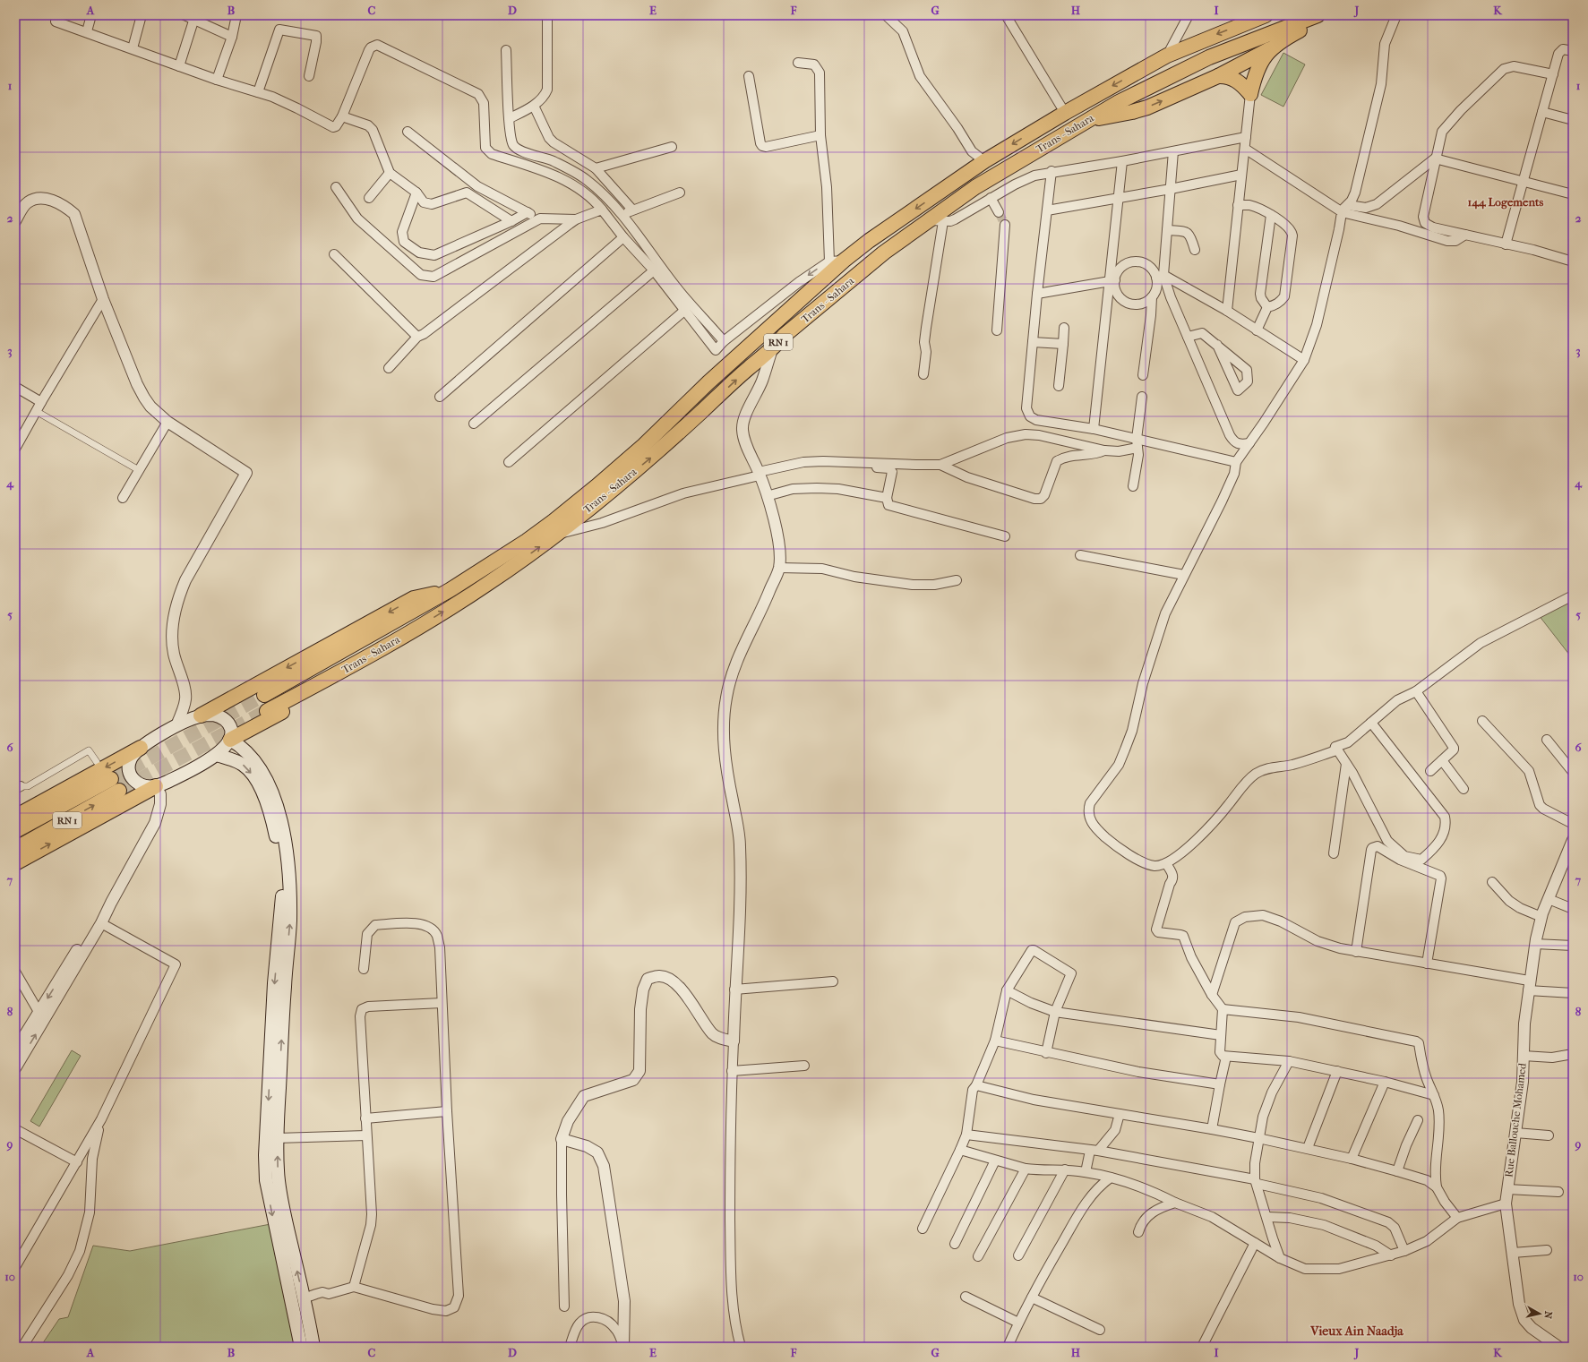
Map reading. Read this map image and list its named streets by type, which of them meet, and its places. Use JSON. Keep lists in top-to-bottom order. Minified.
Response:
{"streets":{"highway":["Trans - Sahara","RN 1"],"street":["Rue Ballouche Mohamed"]},"districts":["144 Logements","Vieux Ain Naadja"],"north":"right","grid":{"columns":["A","B","C","D","E","F","G","H","I","J","K"],"rows":["1","2","3","4","5","6","7","8","9","10"]}}
